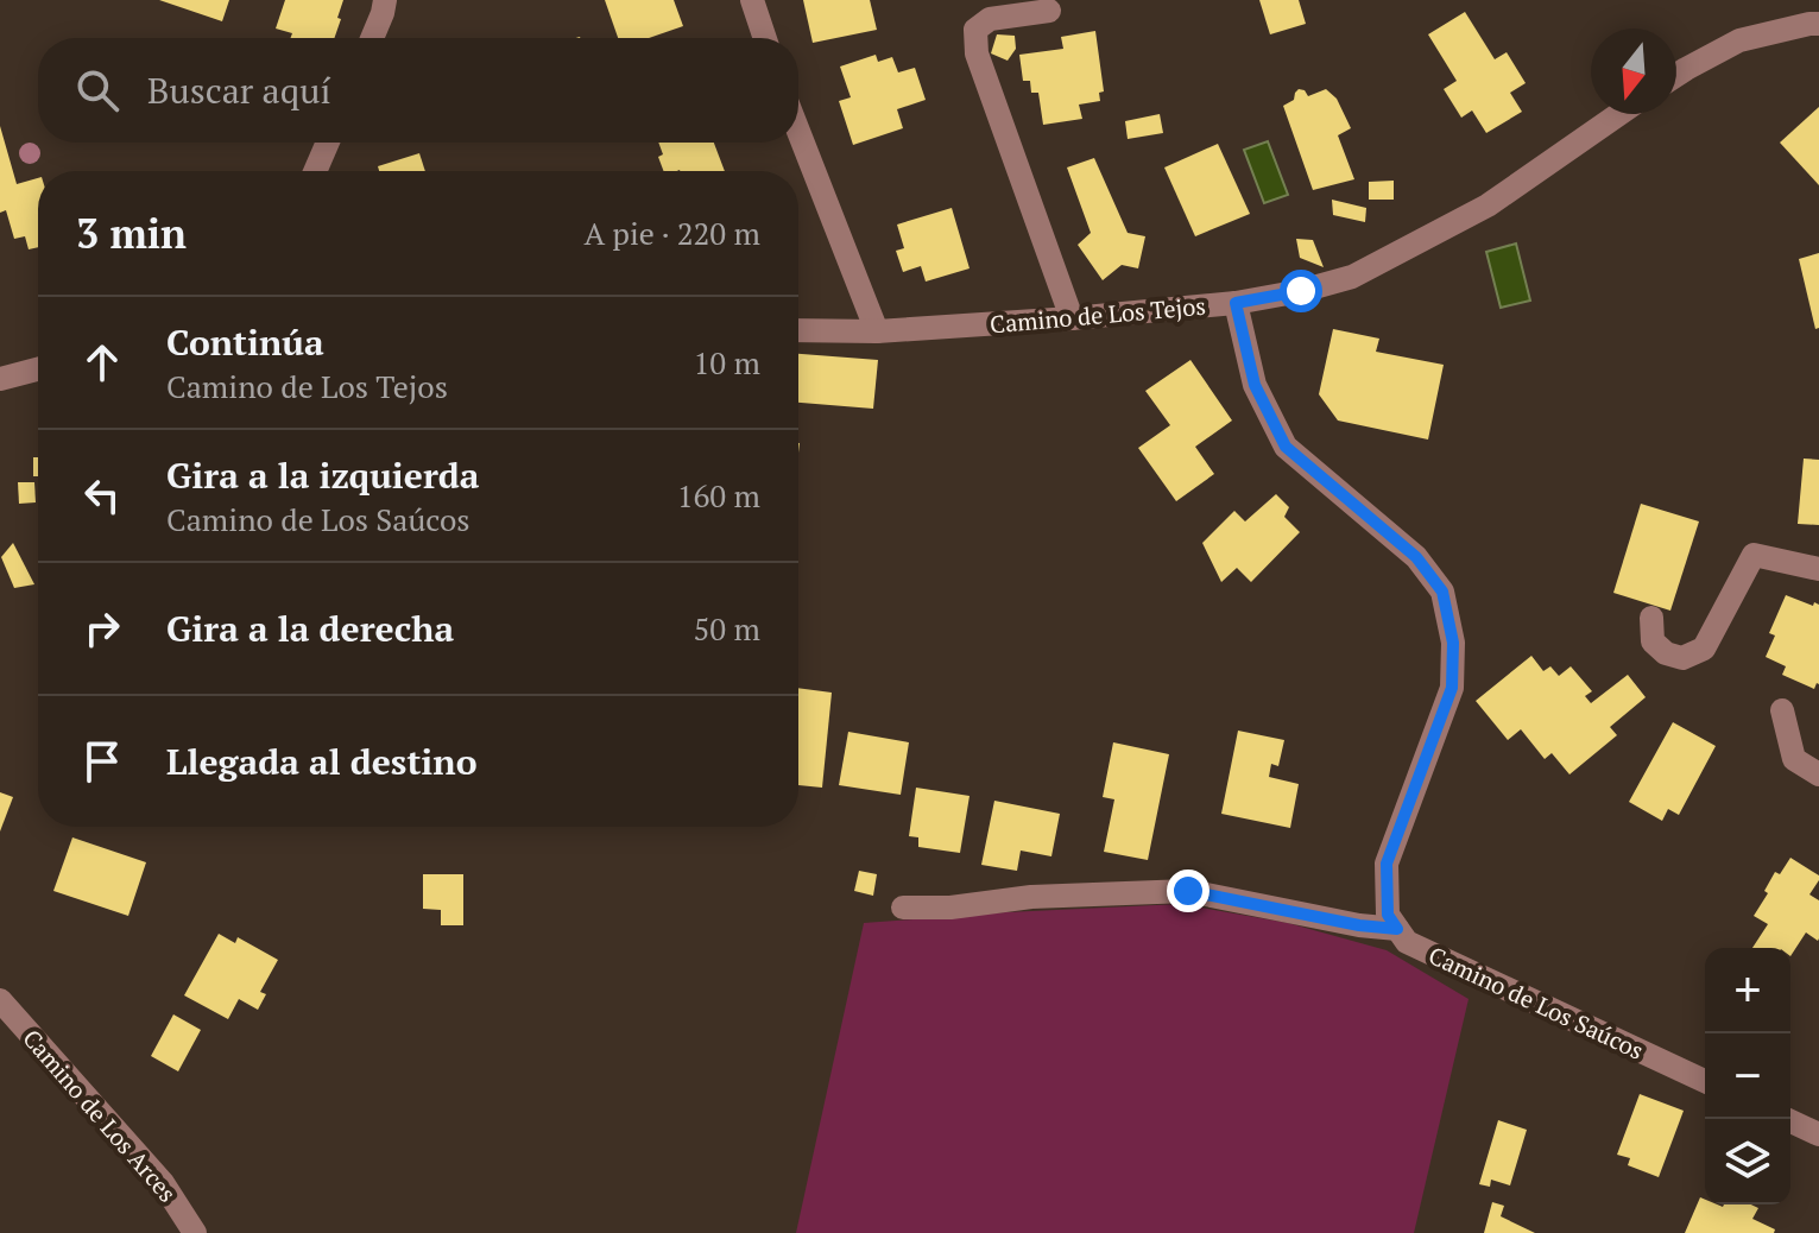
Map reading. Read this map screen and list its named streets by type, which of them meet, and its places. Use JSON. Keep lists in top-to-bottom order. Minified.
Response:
{"streets":{"street":["Camino de Los Tejos","Camino de Los Saúcos","Camino de Los Arces"]},"north":"bottom","page":{"search":"Buscar aquí","heading":["3 min","A pie · 220 m"],"list":[["Continúa","Camino de Los Tejos","10 m"],["Gira a la izquierda","Camino de Los Saúcos","160 m"],["Gira a la derecha","50 m"],"Llegada al destino"],"map_buttons":["+","−"]}}
